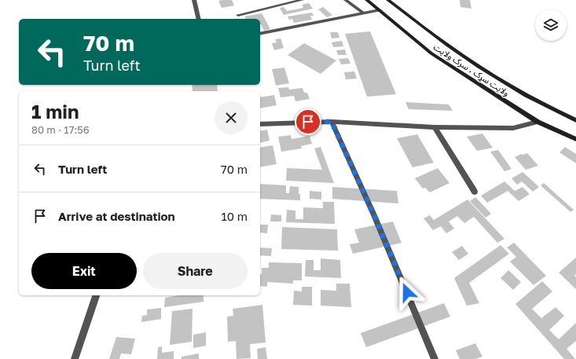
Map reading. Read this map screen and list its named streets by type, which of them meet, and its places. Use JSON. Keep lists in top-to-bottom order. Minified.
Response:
{"streets":{"main road":["ولایت سړک ، سرک ولایت"]},"page":{"turn":["70 m","Turn left"],"heading":["1 min","80 m · 17:56"],"list":[{"name":"Turn left","value":"70 m"},{"name":"Arrive at destination","value":"10 m"}],"buttons":["Exit","Share"]}}
